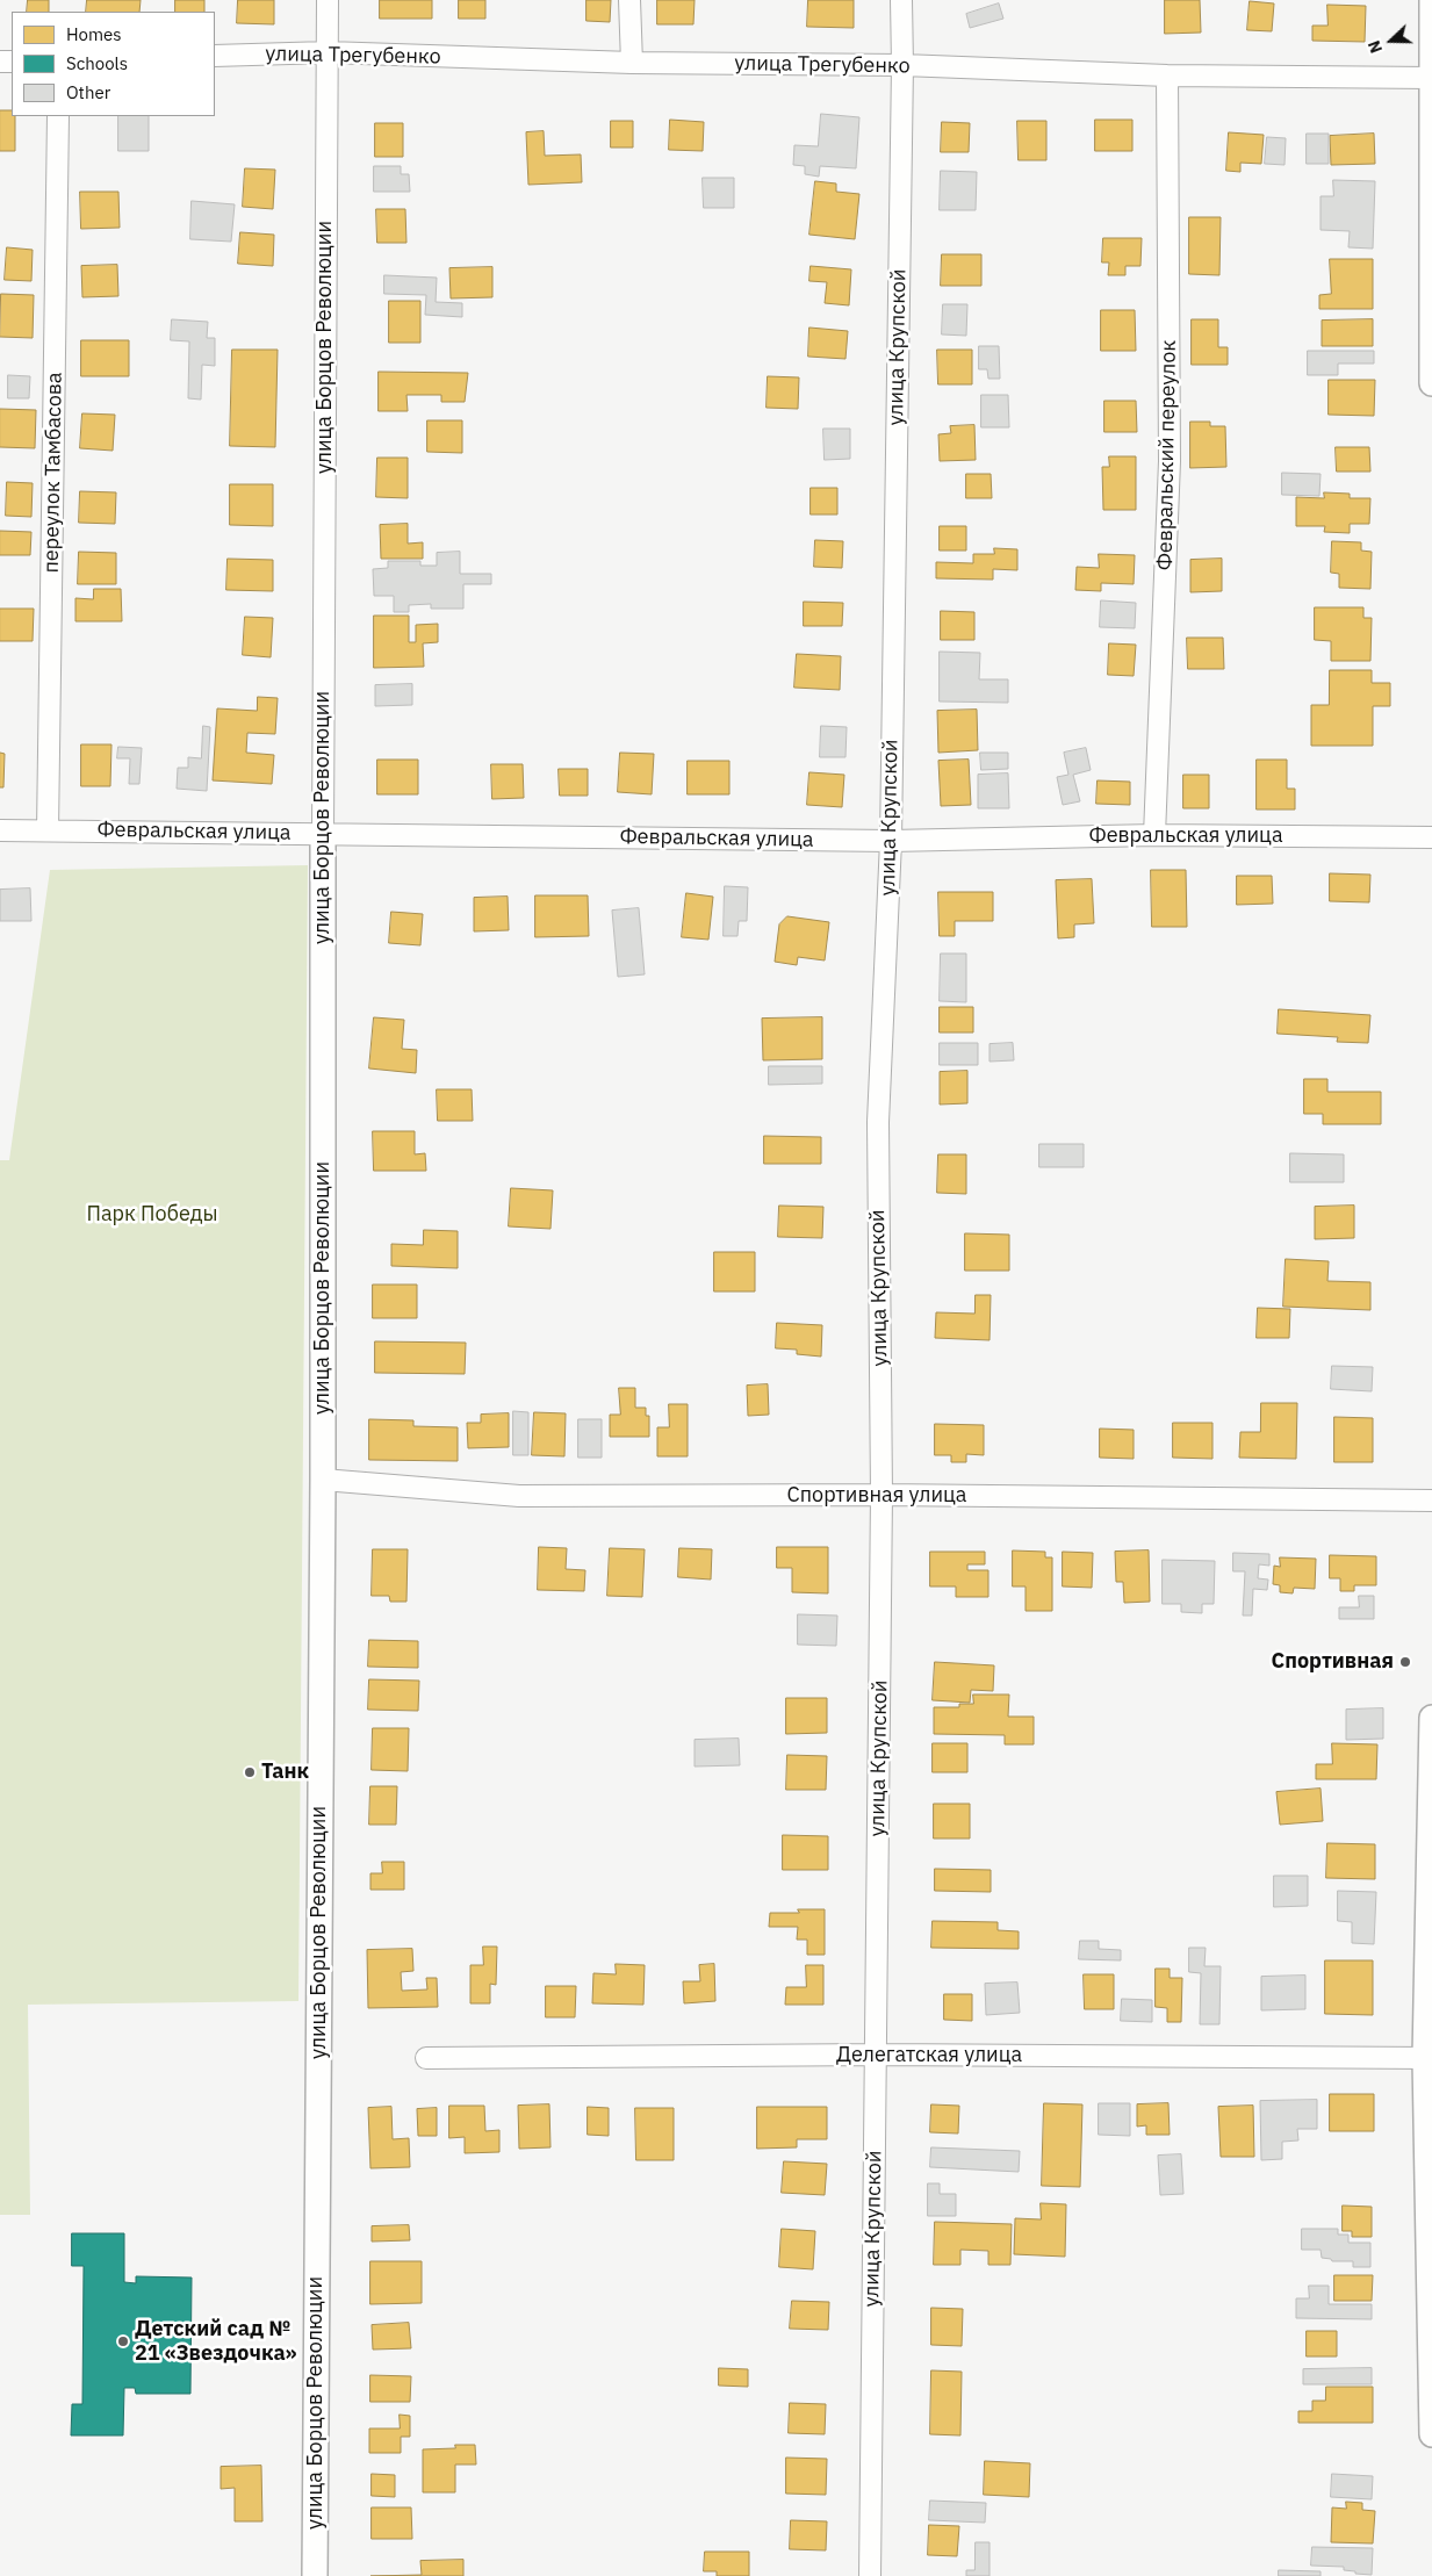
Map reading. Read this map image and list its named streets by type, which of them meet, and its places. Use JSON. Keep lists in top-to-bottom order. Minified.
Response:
{"streets":{"street":["улица Трегубенко","улица Борцов Революции","улица Крупской","Февральский переулок","переулок Тамбасова","Февральская улица","Спортивная улица","Делегатская улица"]},"crossings":[["улица Трегубенко","улица Борцов Революции"],["улица Трегубенко","улица Крупской"],["улица Трегубенко","Февральский переулок"],["улица Борцов Революции","Февральская улица"],["улица Борцов Революции","Спортивная улица"],["улица Крупской","Февральская улица"],["улица Крупской","Спортивная улица"],["улица Крупской","Делегатская улица"],["Февральский переулок","Февральская улица"],["переулок Тамбасова","Февральская улица"]],"parks":["Парк Победы"],"places":["Спортивная","Танк","Детский сад № 21 «Звездочка»"],"legend":["Homes","Schools","Other"],"north":"left"}
